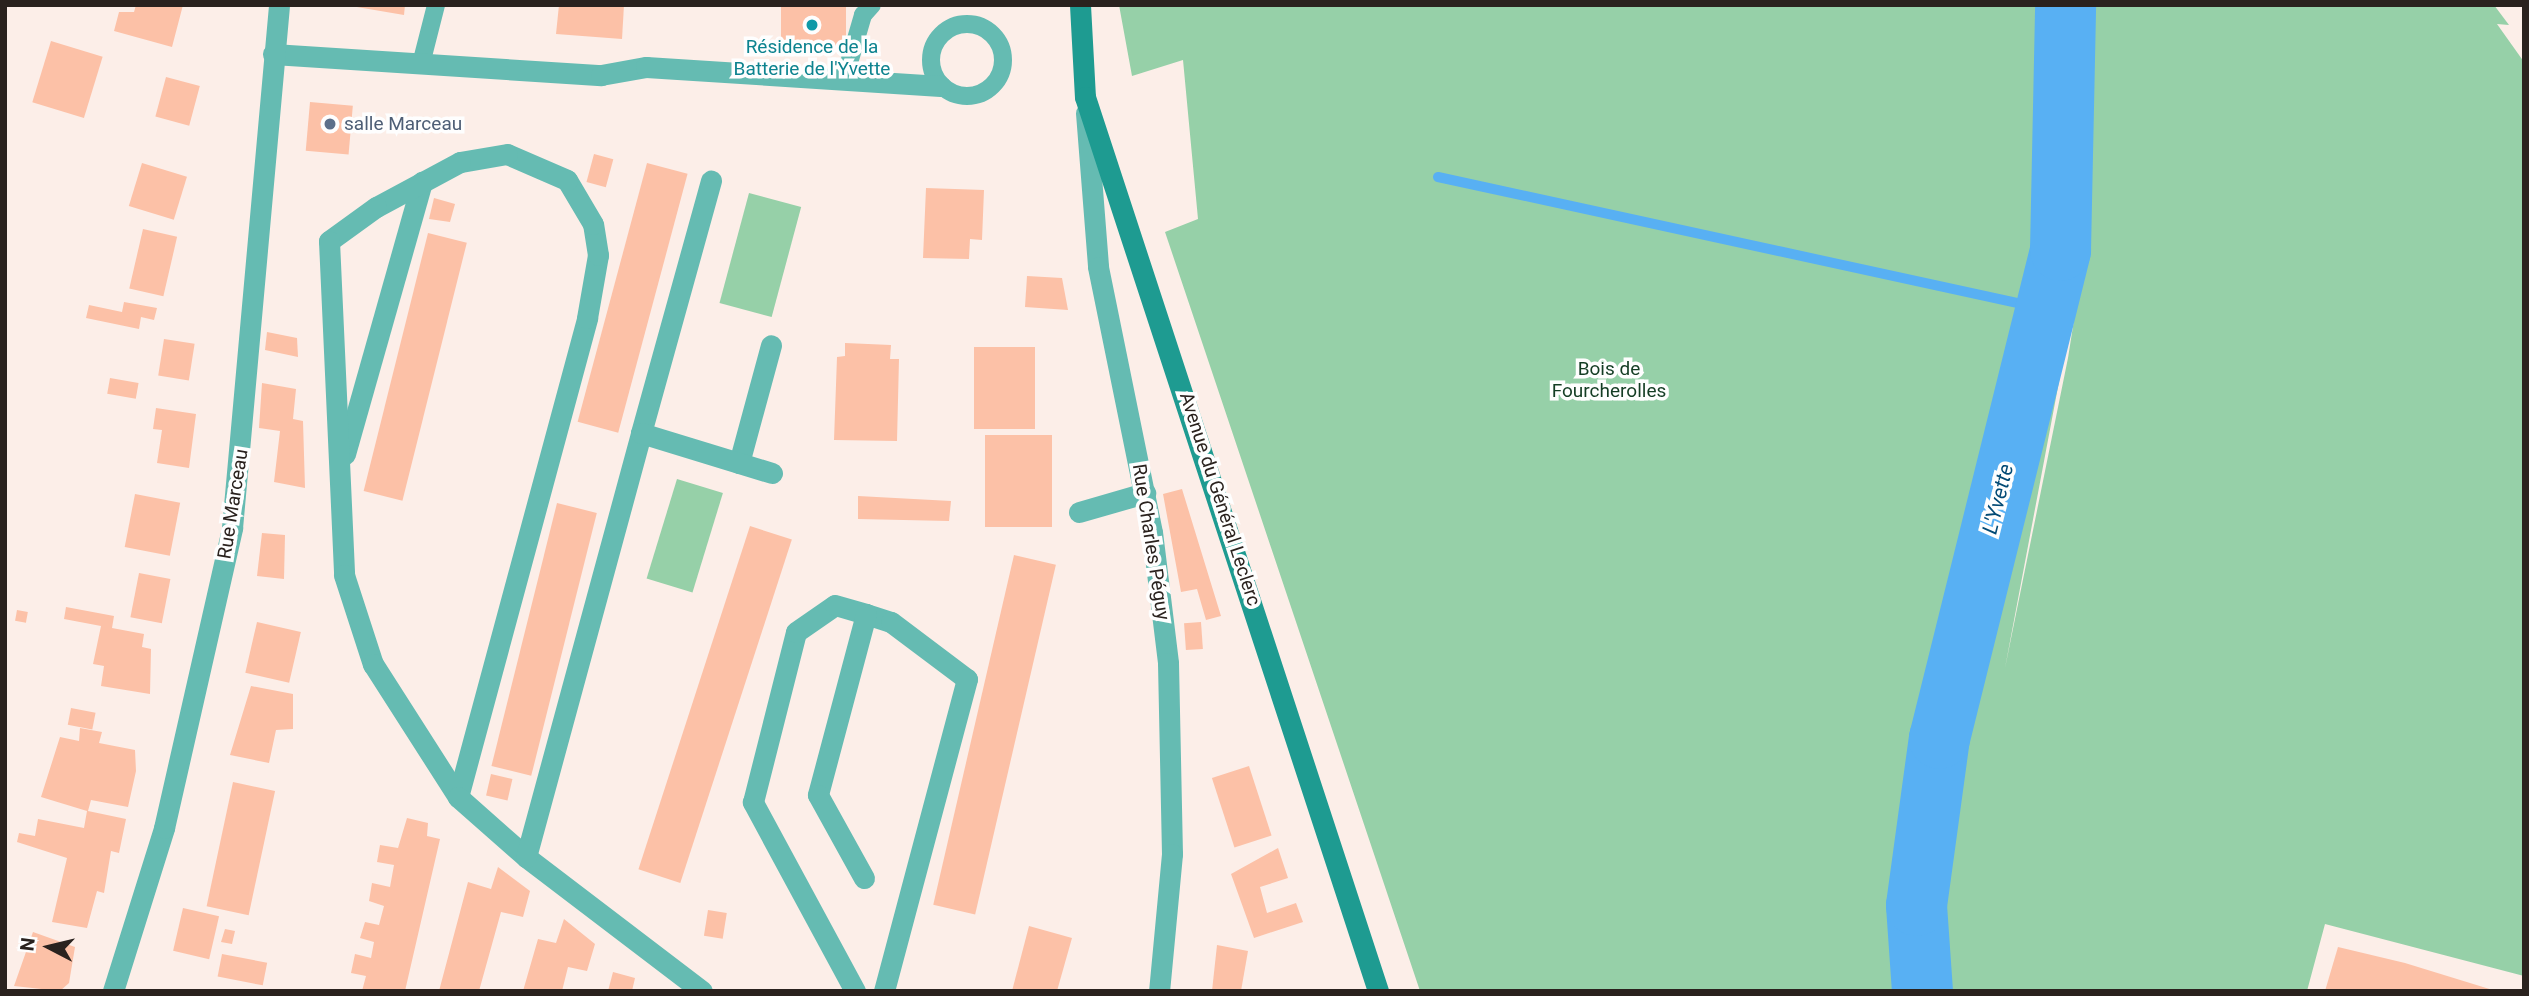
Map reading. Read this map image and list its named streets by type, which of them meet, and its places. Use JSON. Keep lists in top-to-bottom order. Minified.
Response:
{"streets":{"main road":["Avenue du Général Leclerc"],"street":["Rue Marceau","Rue Charles Péguy"]},"crossings":[["Avenue du Général Leclerc","Rue Charles Péguy"]],"water":["L'Yvette"],"parks":["Bois de Fourcherolles"],"places":["Résidence de la Batterie de l'Yvette","salle Marceau"],"north":"left"}
